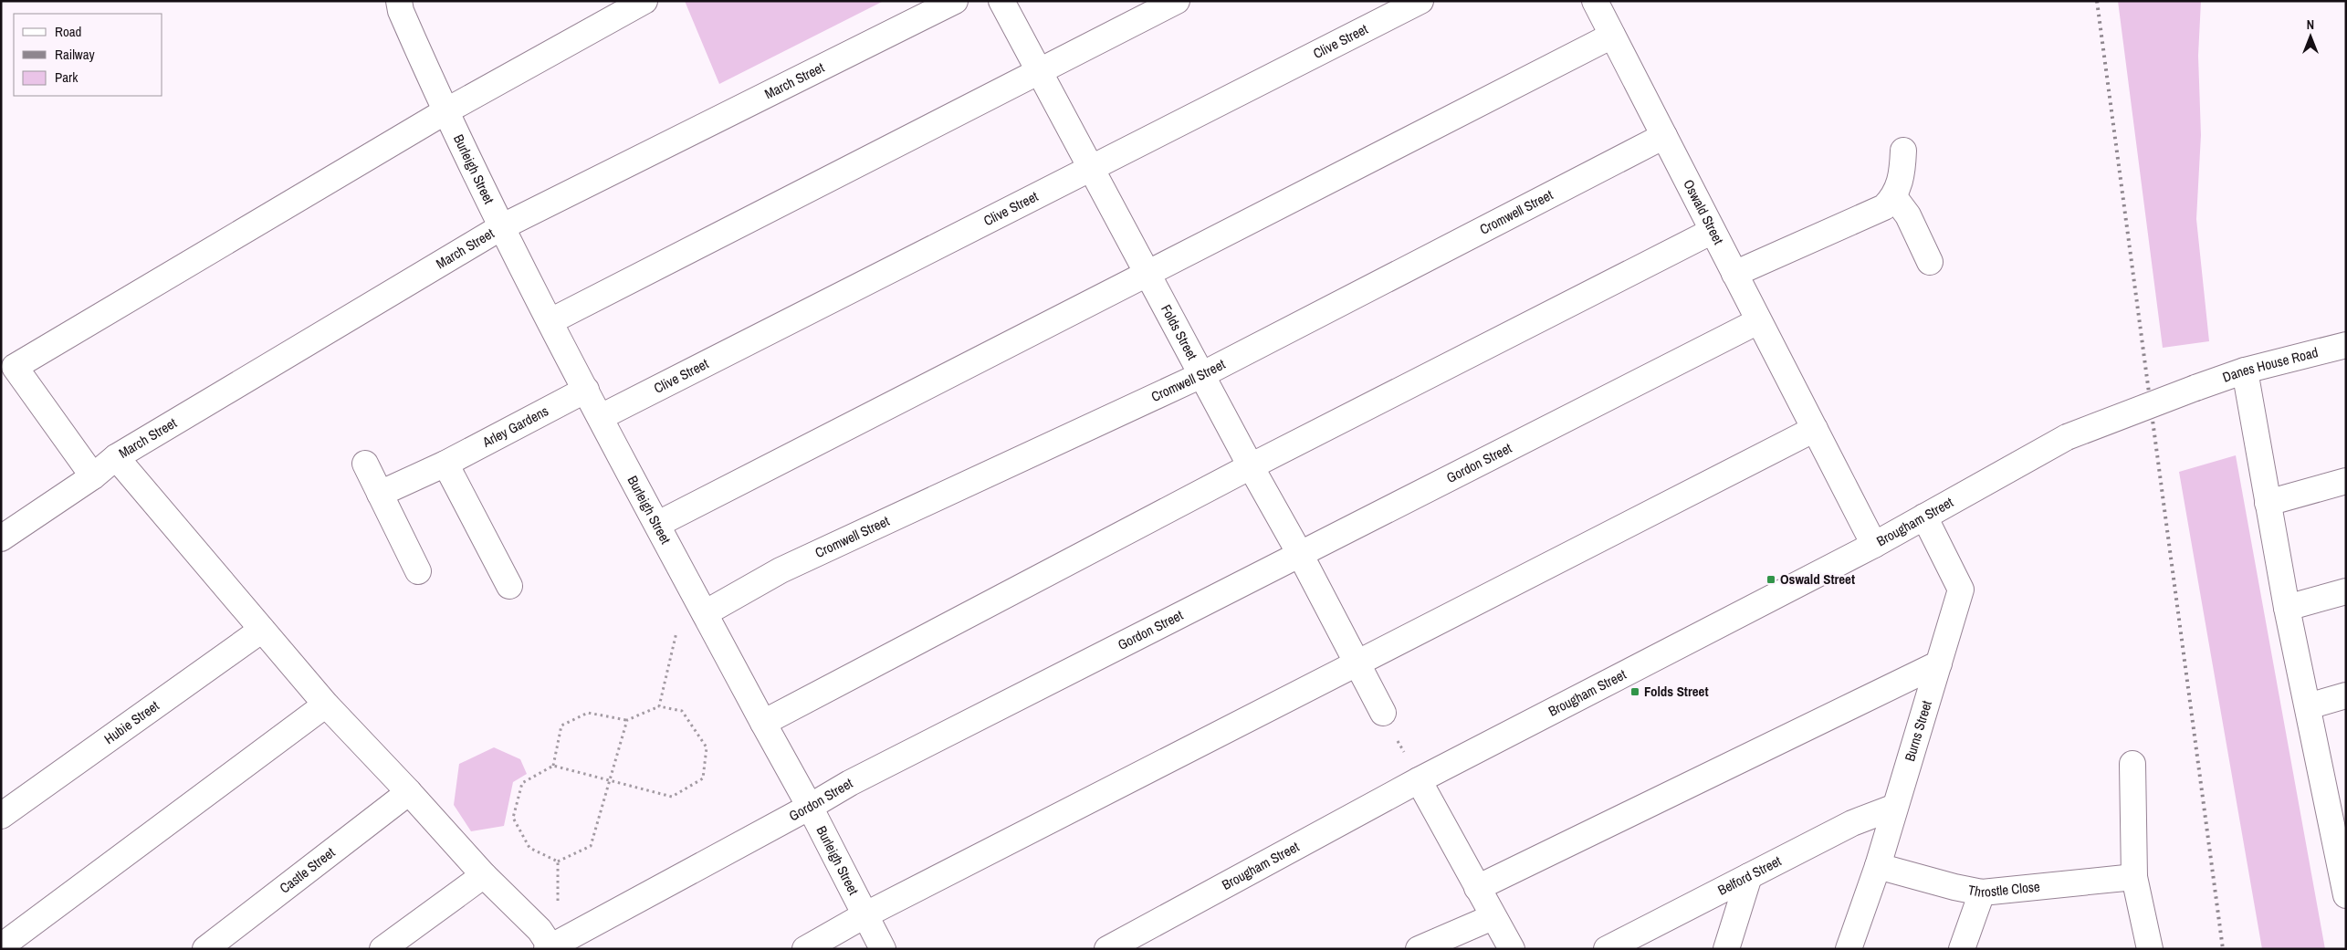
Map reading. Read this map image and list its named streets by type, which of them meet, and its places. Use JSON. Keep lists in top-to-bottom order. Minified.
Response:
{"streets":{"street":["Clive Street","March Street","Burleigh Street","Oswald Street","Cromwell Street","Folds Street","Danes House Road","Arley Gardens","Gordon Street","Brougham Street","Hubie Street","Burns Street","Castle Street","Belford Street","Throstle Close"]},"crossings":[["Clive Street","Burleigh Street"],["Clive Street","Folds Street"],["March Street","Burleigh Street"],["Burleigh Street","Cromwell Street"],["Burleigh Street","Arley Gardens"],["Burleigh Street","Gordon Street"],["Oswald Street","Cromwell Street"],["Oswald Street","Gordon Street"],["Oswald Street","Brougham Street"],["Cromwell Street","Folds Street"],["Folds Street","Gordon Street"],["Danes House Road","Brougham Street"],["Brougham Street","Burns Street"],["Burns Street","Belford Street"],["Burns Street","Throstle Close"]],"places":{"transit":["Oswald Street","Folds Street"]},"legend":["Road","Railway","Park"],"north":"top"}
